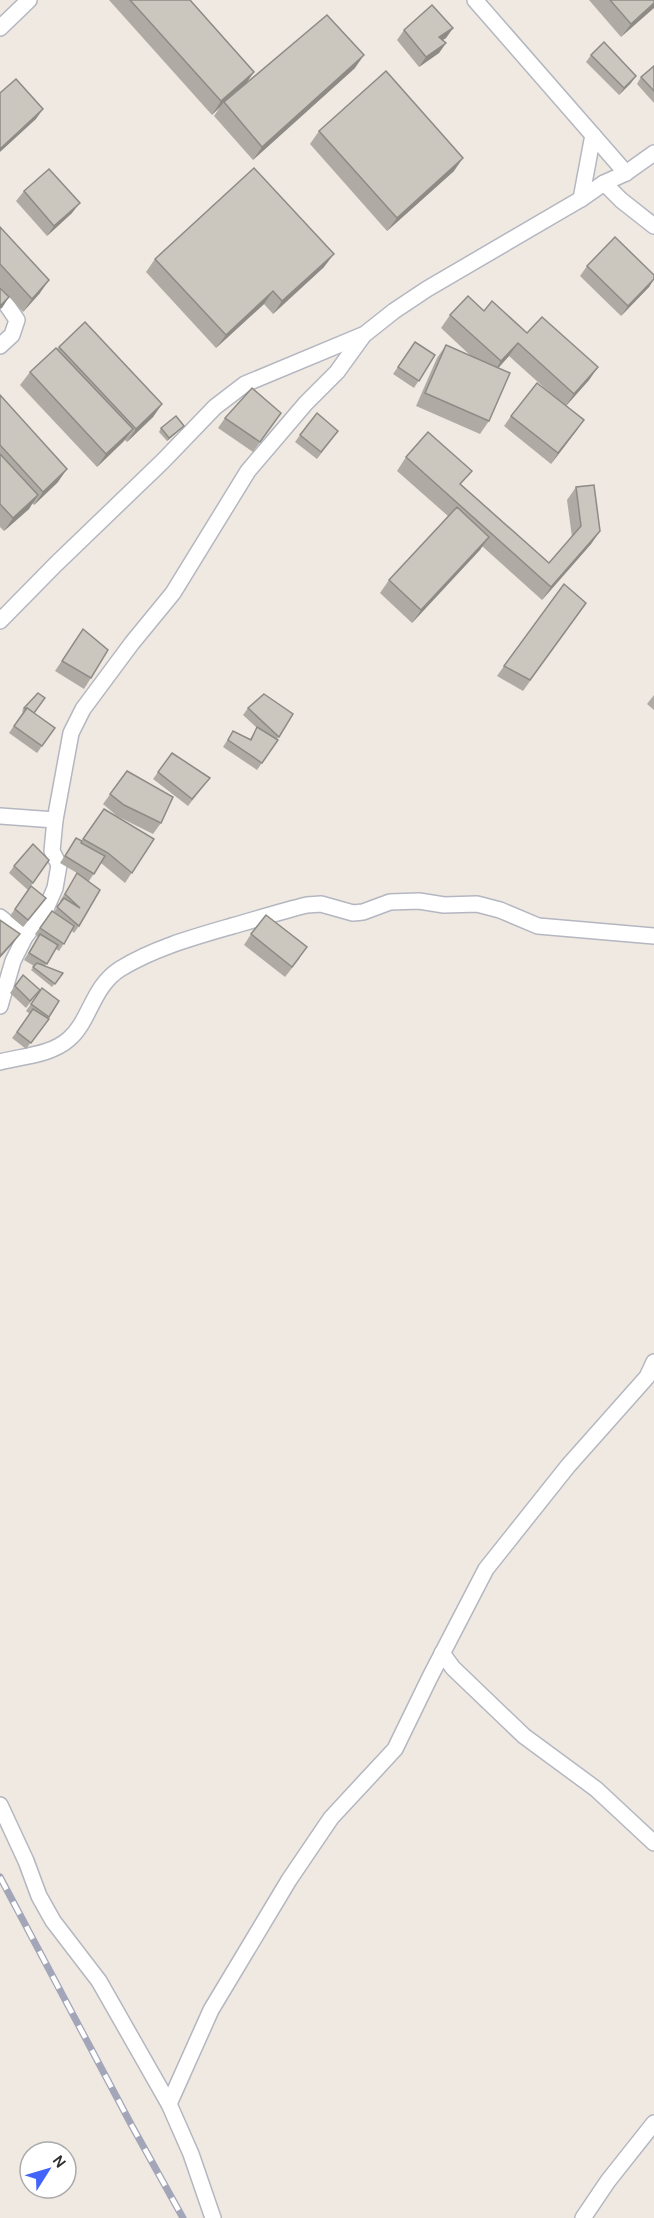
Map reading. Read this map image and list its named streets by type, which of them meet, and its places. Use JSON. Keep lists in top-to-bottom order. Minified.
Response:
{"north":"top right"}
